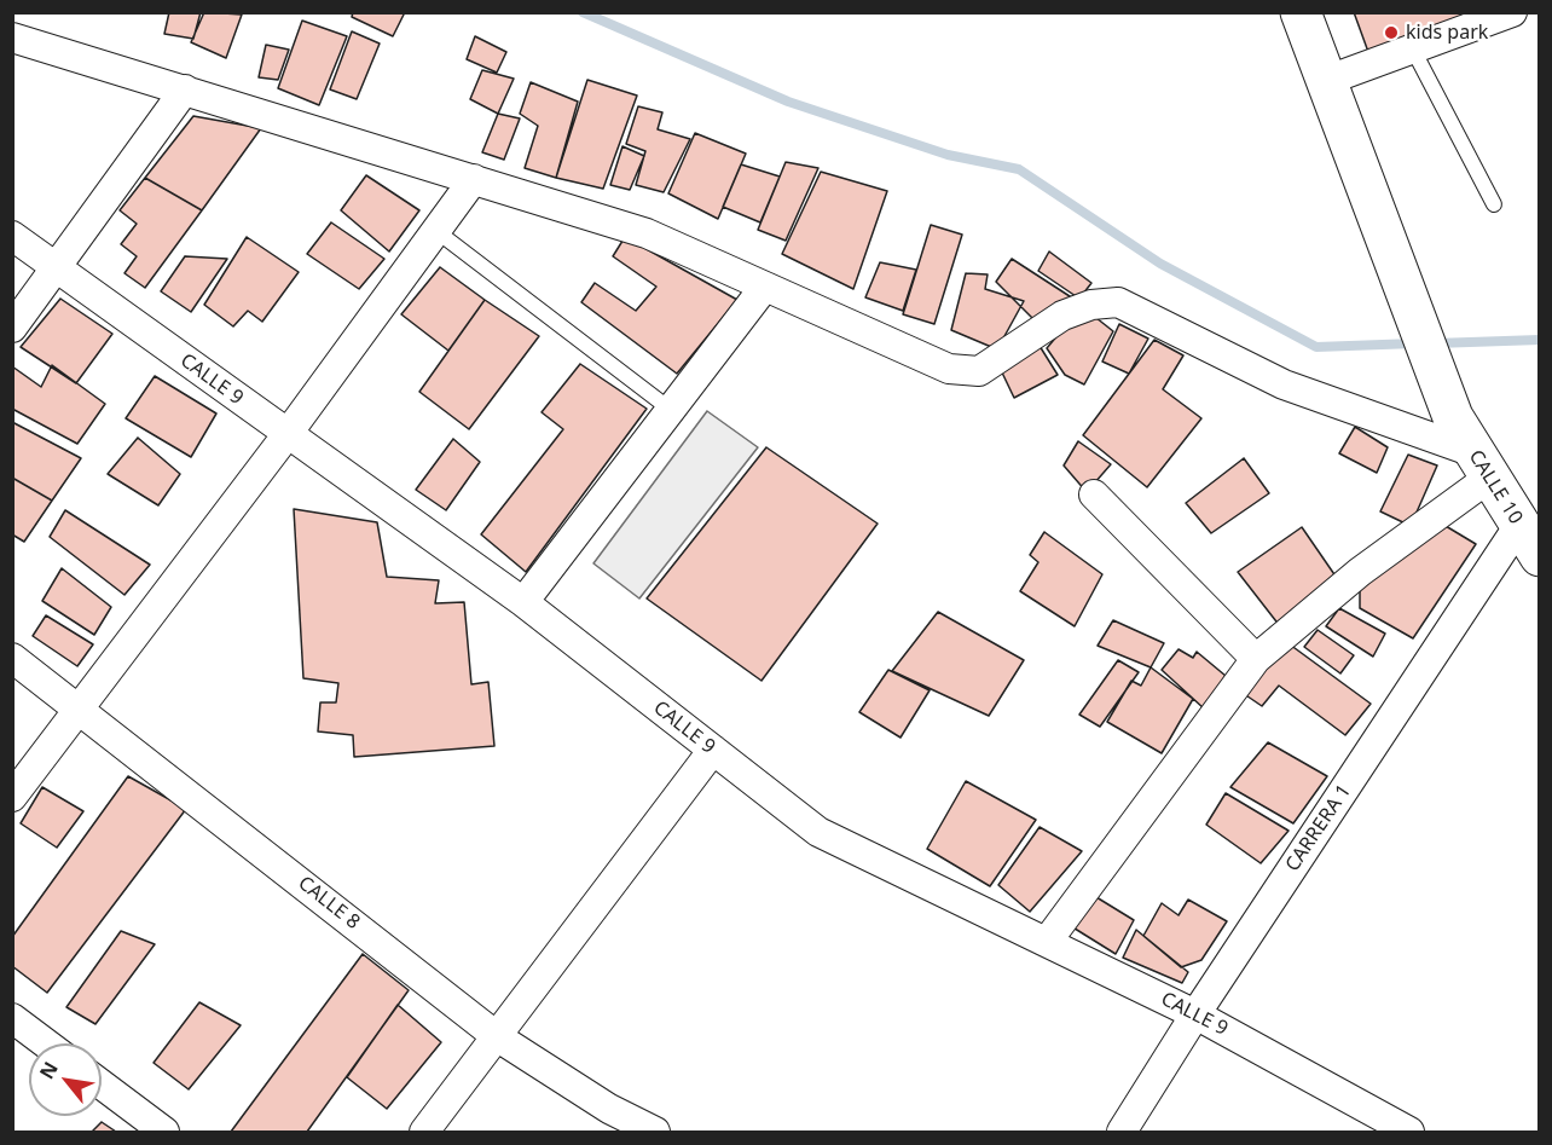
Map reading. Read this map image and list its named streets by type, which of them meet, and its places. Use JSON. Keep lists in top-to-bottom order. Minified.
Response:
{"streets":{"main road":["CALLE 10"],"street":["CALLE 9","CARRERA 1","CALLE 8"]},"crossings":[["CALLE 9","CARRERA 1"],["CALLE 10","CARRERA 1"]],"places":["kids park"],"north":"top left"}
